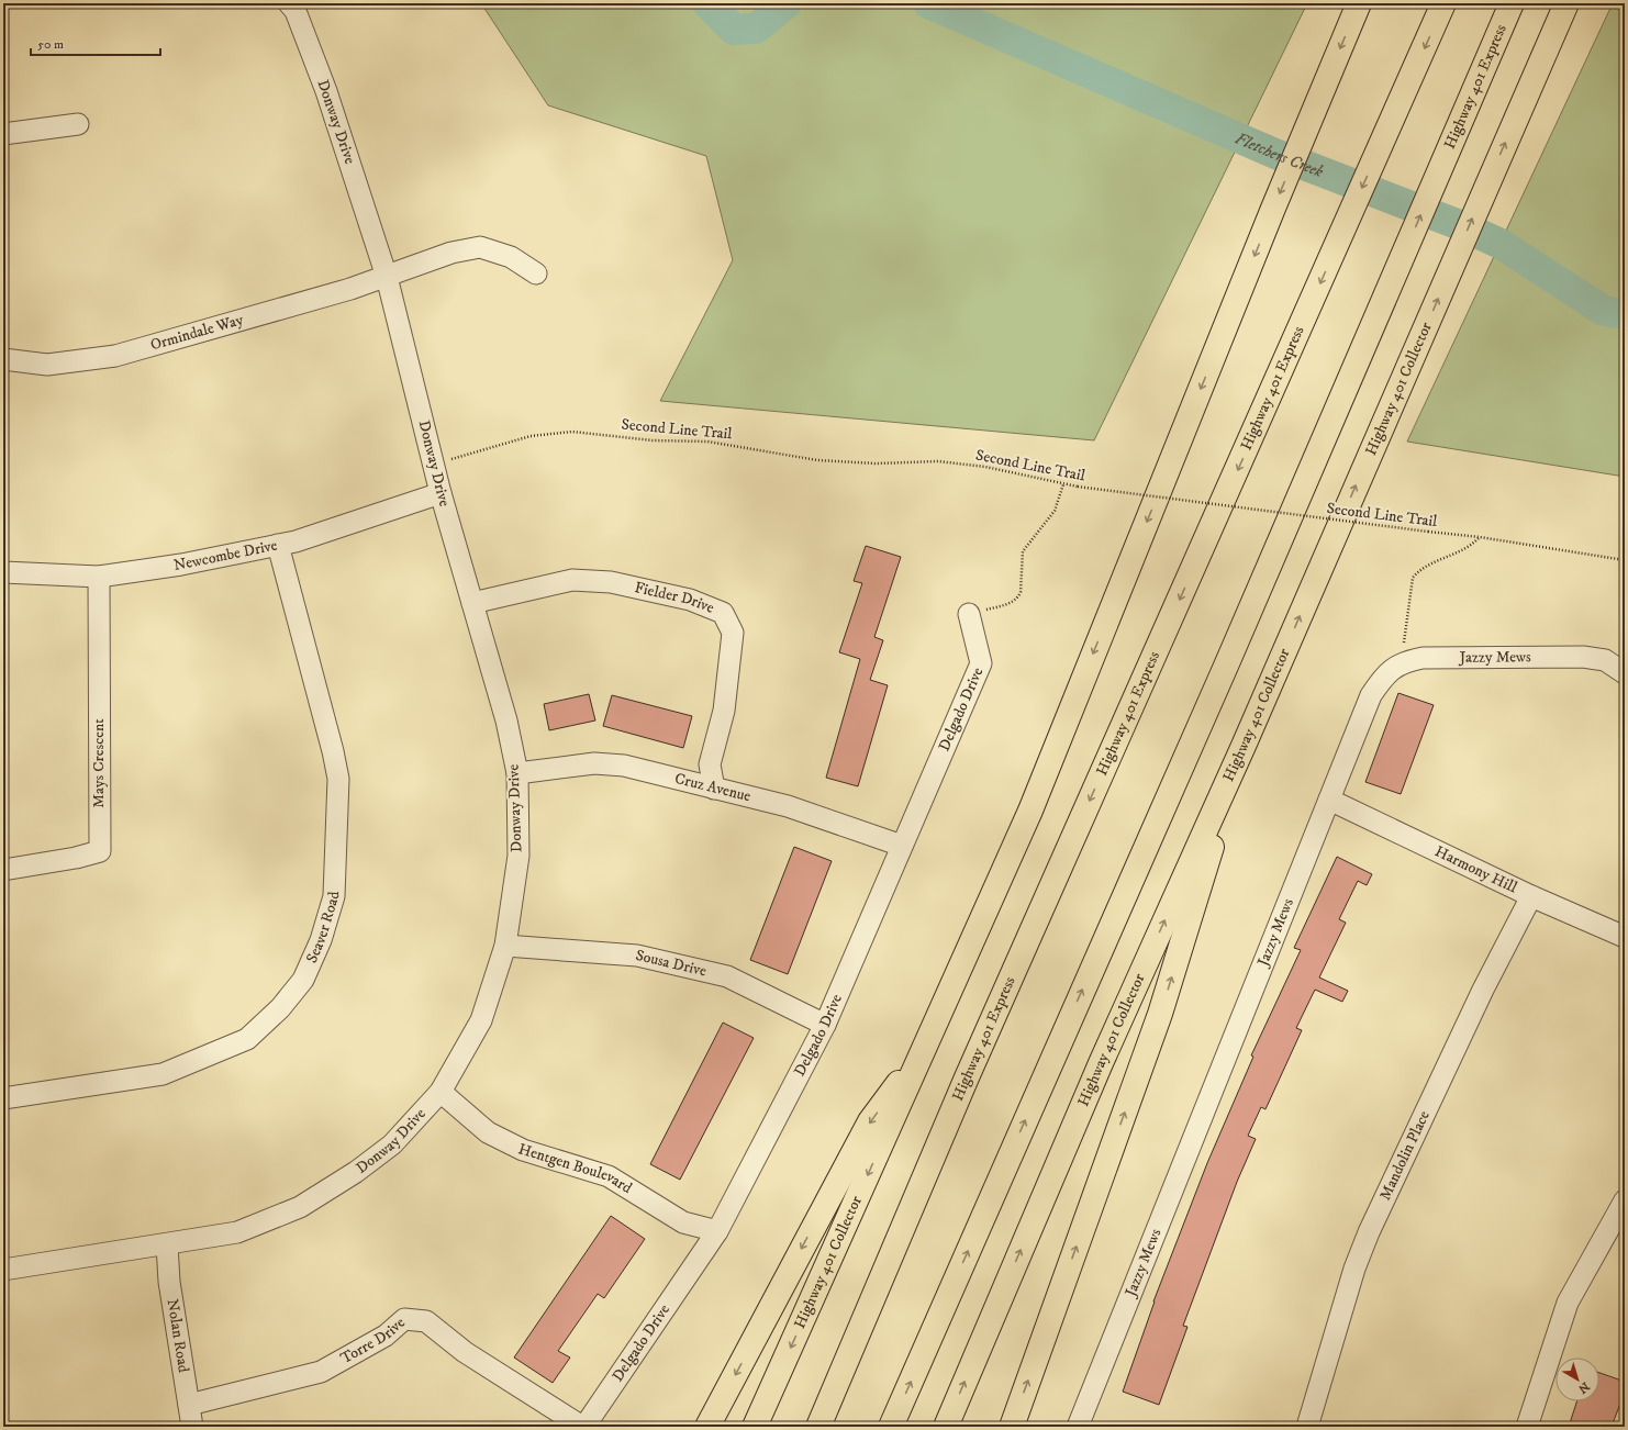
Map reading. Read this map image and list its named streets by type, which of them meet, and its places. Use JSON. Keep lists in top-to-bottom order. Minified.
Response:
{"streets":{"highway":["Highway 401 Express","Highway 401 Collector"],"street":["Donway Drive","Ormindale Way","Newcombe Drive","Fielder Drive","Jazzy Mews","Delgado Drive","Mays Crescent","Cruz Avenue","Harmony Hill","Seaver Road","Sousa Drive","Mandolin Place","Hentgen Boulevard","Nolan Road","Torre Drive"],"path":["Second Line Trail"]},"crossings":[["Donway Drive","Ormindale Way"],["Donway Drive","Second Line Trail"],["Donway Drive","Newcombe Drive"],["Donway Drive","Fielder Drive"],["Donway Drive","Cruz Avenue"],["Donway Drive","Sousa Drive"],["Donway Drive","Hentgen Boulevard"],["Donway Drive","Nolan Road"],["Newcombe Drive","Mays Crescent"],["Newcombe Drive","Seaver Road"],["Fielder Drive","Cruz Avenue"],["Jazzy Mews","Harmony Hill"],["Delgado Drive","Cruz Avenue"],["Delgado Drive","Sousa Drive"],["Delgado Drive","Hentgen Boulevard"],["Delgado Drive","Torre Drive"],["Harmony Hill","Mandolin Place"],["Nolan Road","Torre Drive"]],"water":["Fletchers Creek"],"scale_bar":"50 m","north":"bottom right"}
